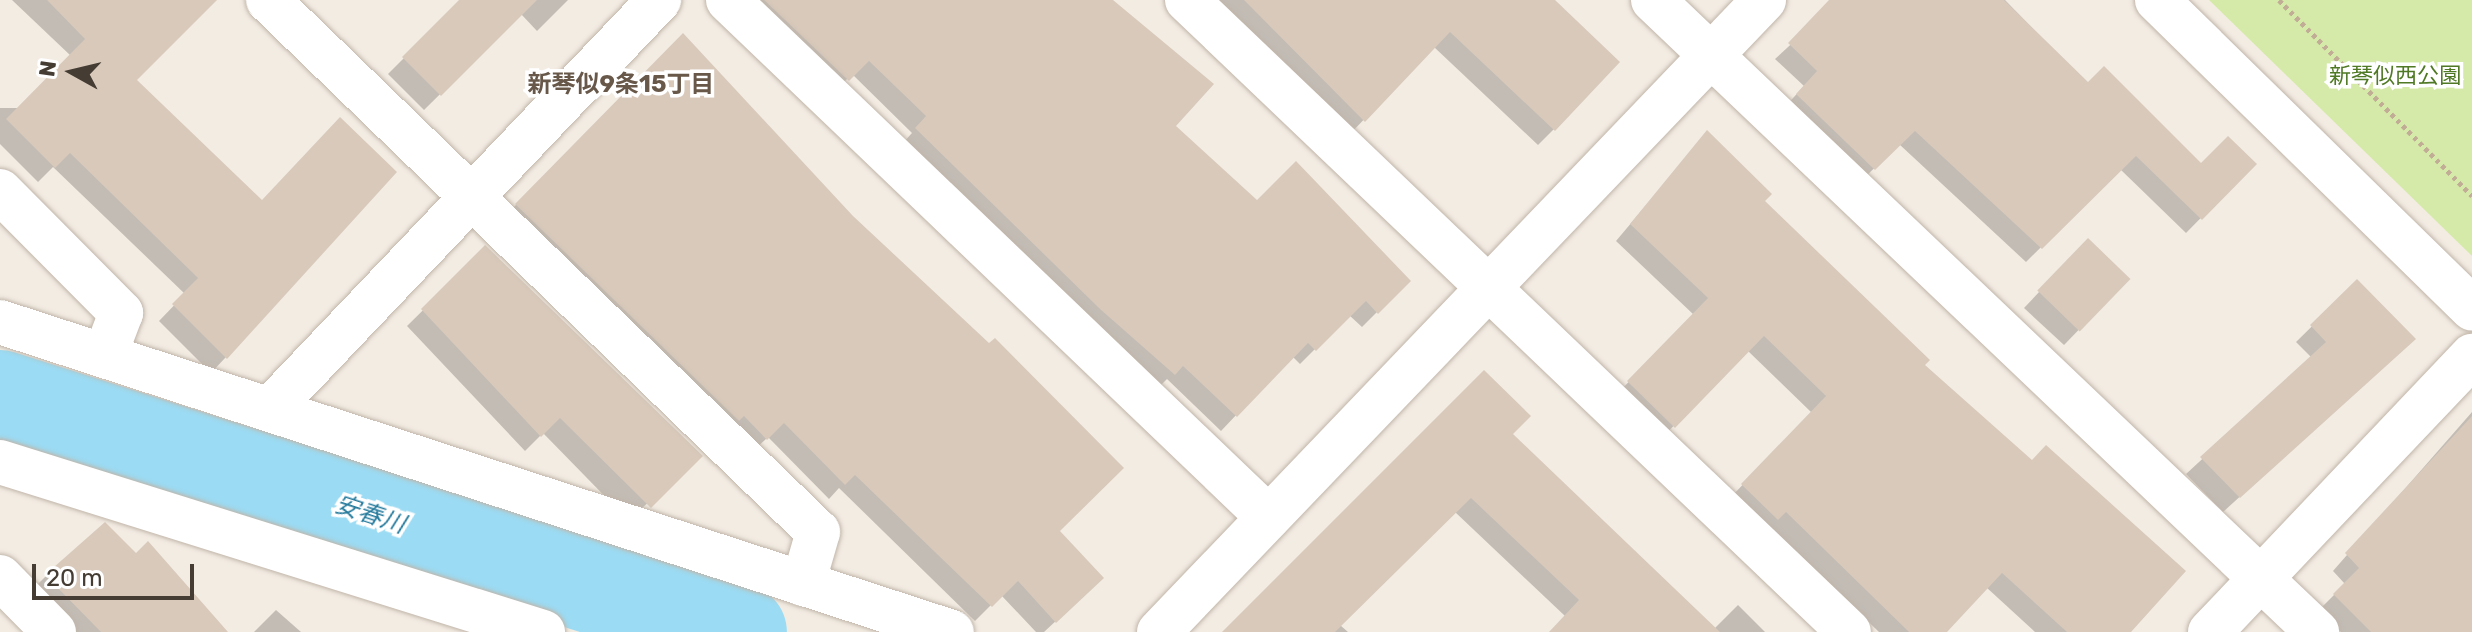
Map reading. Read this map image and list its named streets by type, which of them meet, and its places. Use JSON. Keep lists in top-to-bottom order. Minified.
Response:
{"districts":["新琴似9条15丁目"],"water":["安春川"],"parks":["新琴似西公園"],"scale_bar":"20 m","north":"left"}
